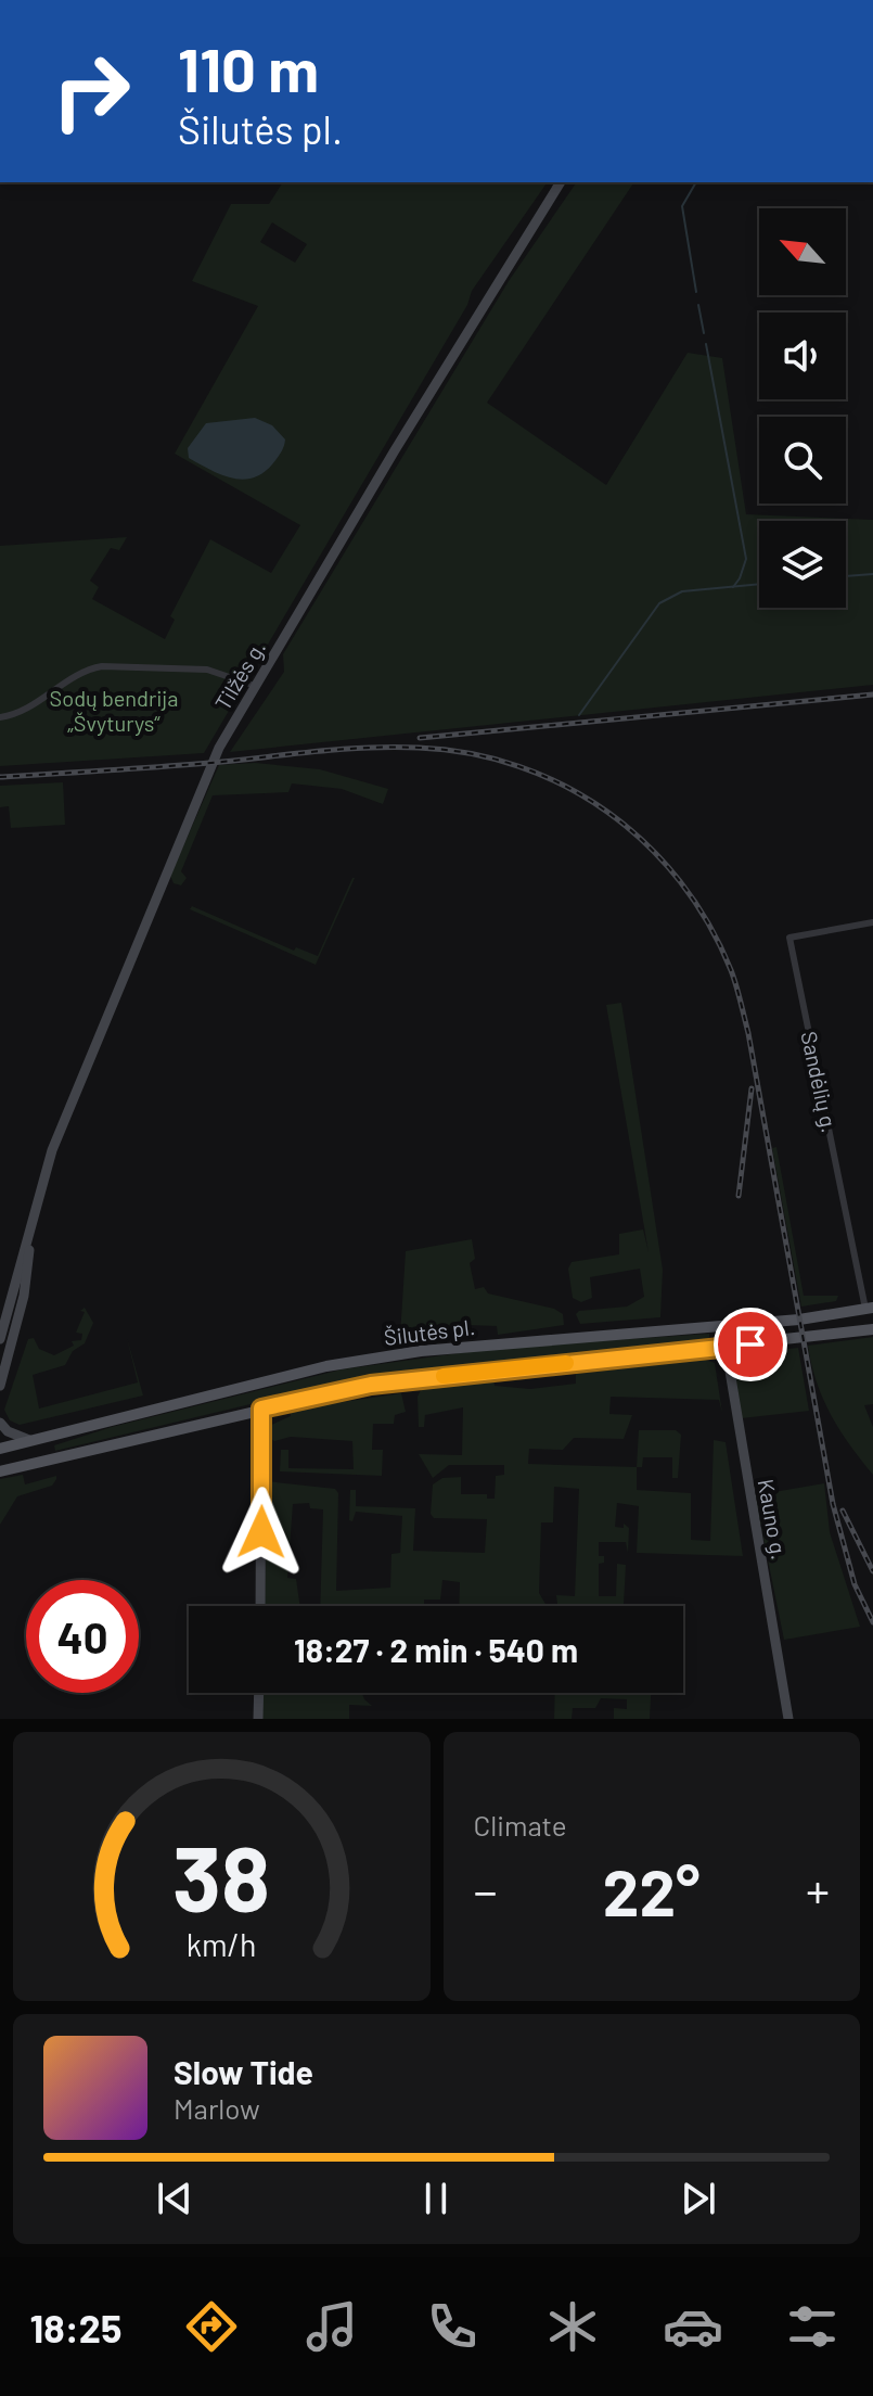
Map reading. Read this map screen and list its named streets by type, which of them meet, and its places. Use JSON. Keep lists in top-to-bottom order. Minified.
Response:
{"streets":{"main road":["Tilžės g.","Šilutės pl.","Kauno g."],"street":["Sandėlių g."]},"crossings":[["Sandėlių g.","Šilutės pl."],["Šilutės pl.","Kauno g."]],"parks":["Sodų bendrija „Švyturys“"],"north":"top left","page":{"turn":["110 m","Šilutės pl."],"limit":"40","trip":"18:27 · 2 min · 540 m","tile":"Climate","heat":["−","22°","+"],"song":["Slow Tide","Marlow"],"tabs":"18:25","gauge":["38","km/h"]}}
